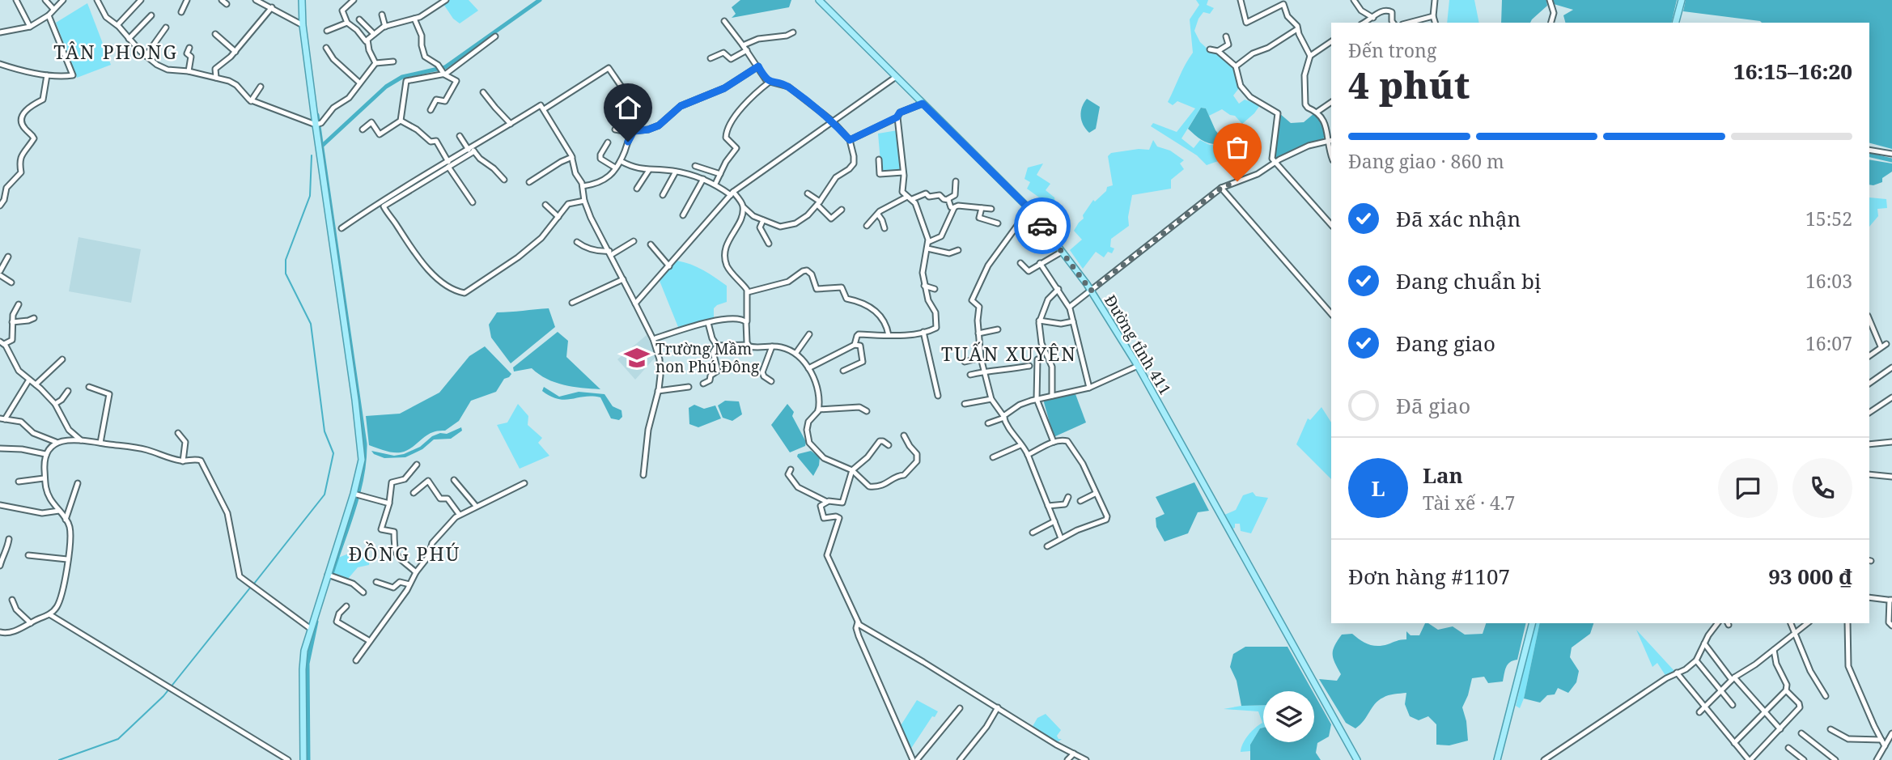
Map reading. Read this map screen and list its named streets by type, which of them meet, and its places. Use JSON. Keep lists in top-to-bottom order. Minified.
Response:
{"streets":{"main road":["Đường tỉnh 411"]},"districts":["TÂN PHONG","TUẤN XUYÊN","ĐỒNG PHÚ"],"places":{"school or university":["Trường Mầm non Phú Đông"]},"page":{"heading":["4 phút","Đến trong","16:15–16:20"],"panel":["Lan","Tài xế · 4.7","Đơn hàng #1107","93 000 ₫"],"bar":"Đang giao · 860 m","list":[["Đã xác nhận","15:52"],["Đang chuẩn bị","16:03"],["Đang giao","16:07"],"Đã giao"],"round":"L"}}
